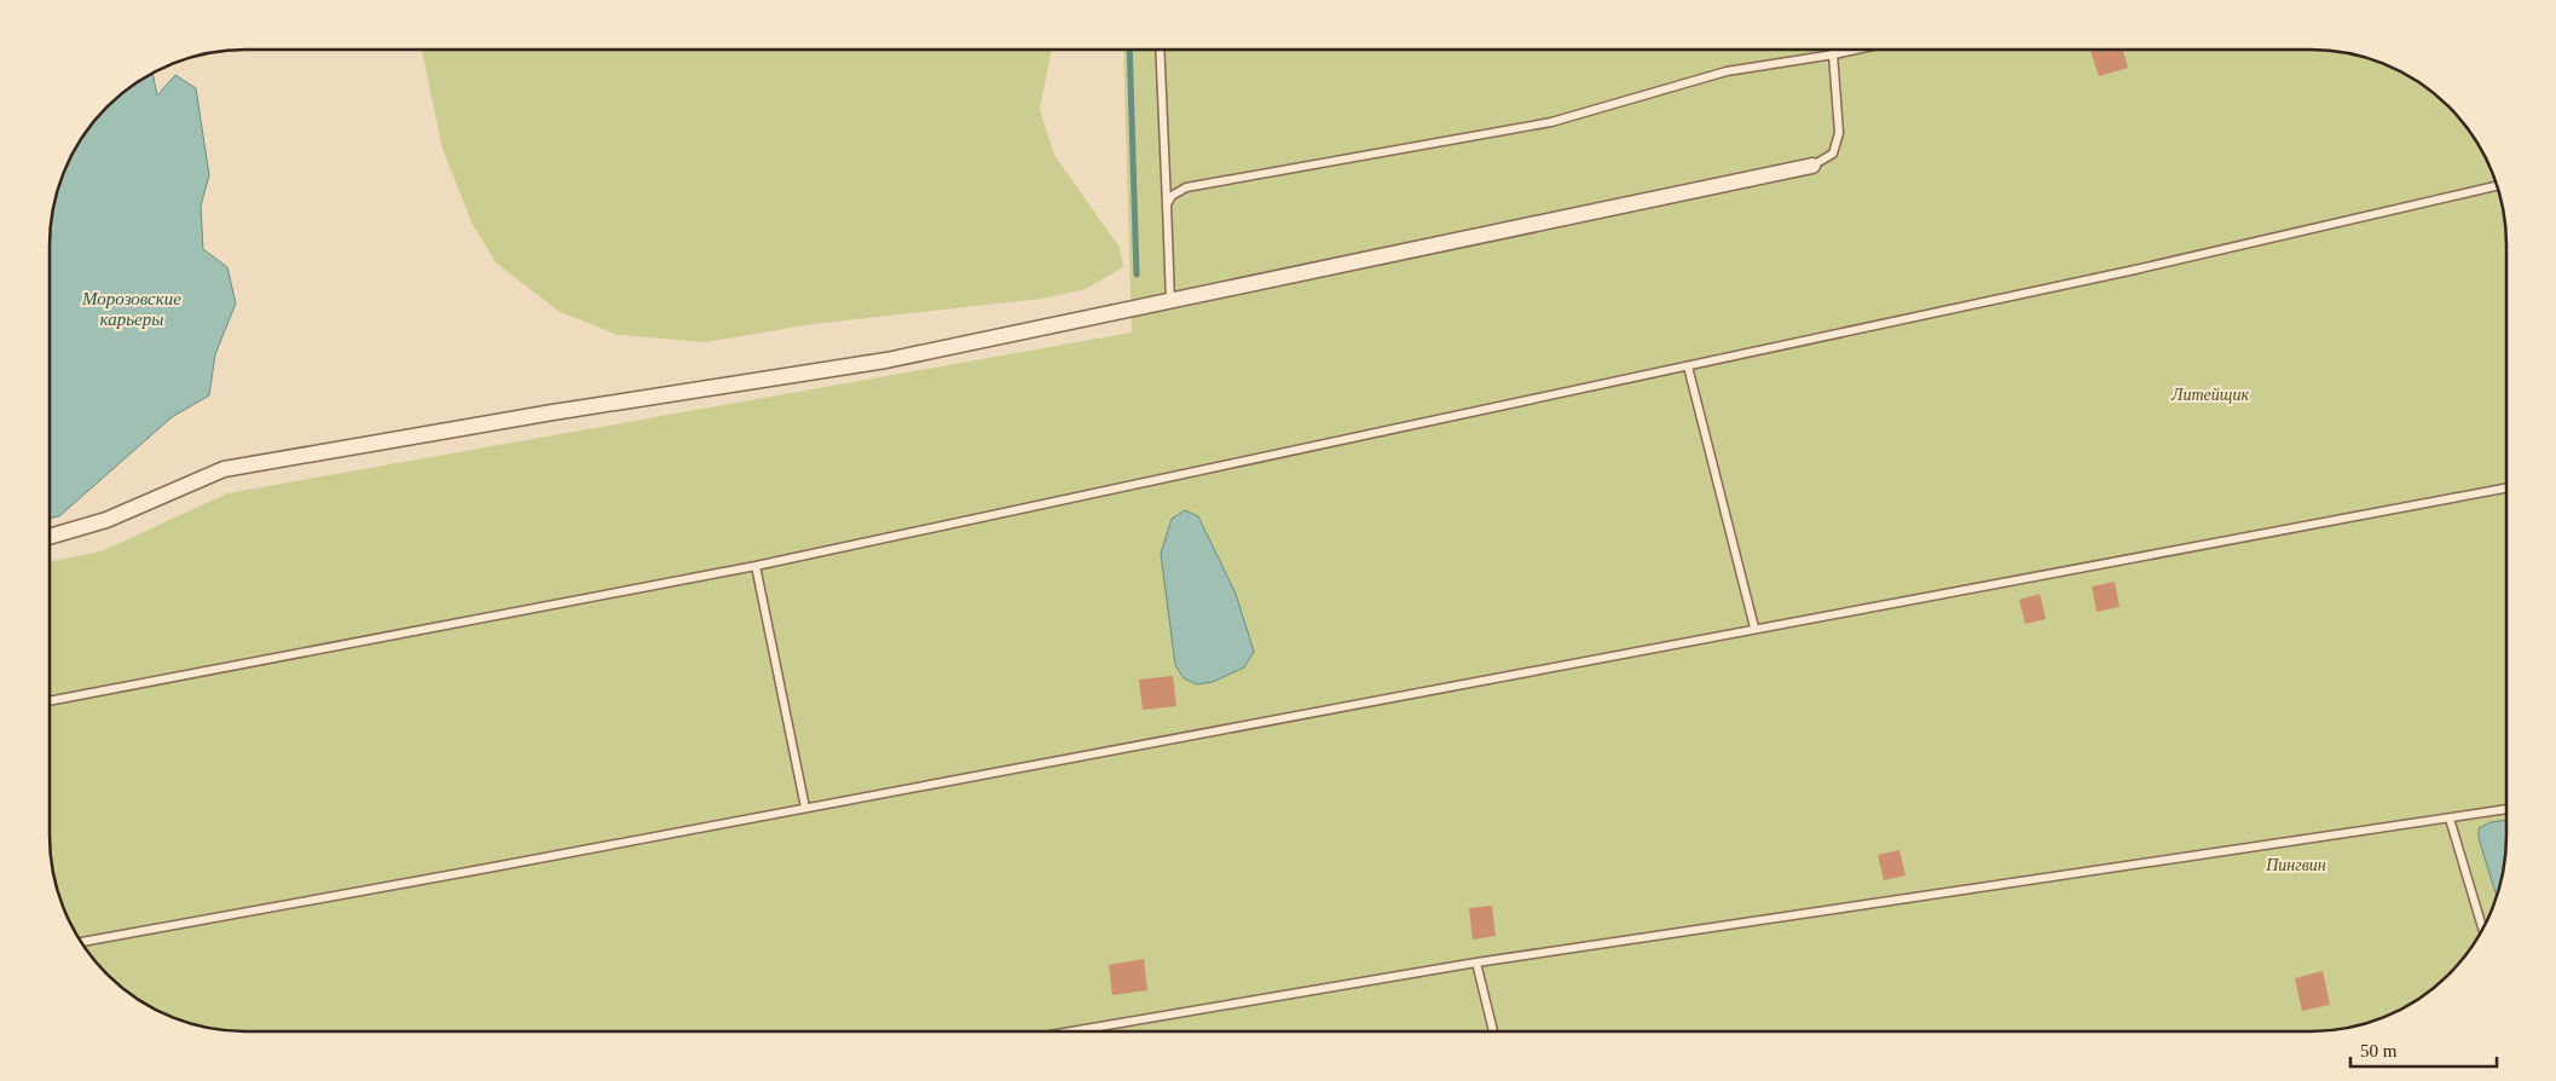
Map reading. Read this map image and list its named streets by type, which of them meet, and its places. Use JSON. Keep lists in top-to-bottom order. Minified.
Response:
{"water":["Морозовские карьеры"],"parks":["Литейщик","Пингвин"],"scale_bar":"50 m"}
